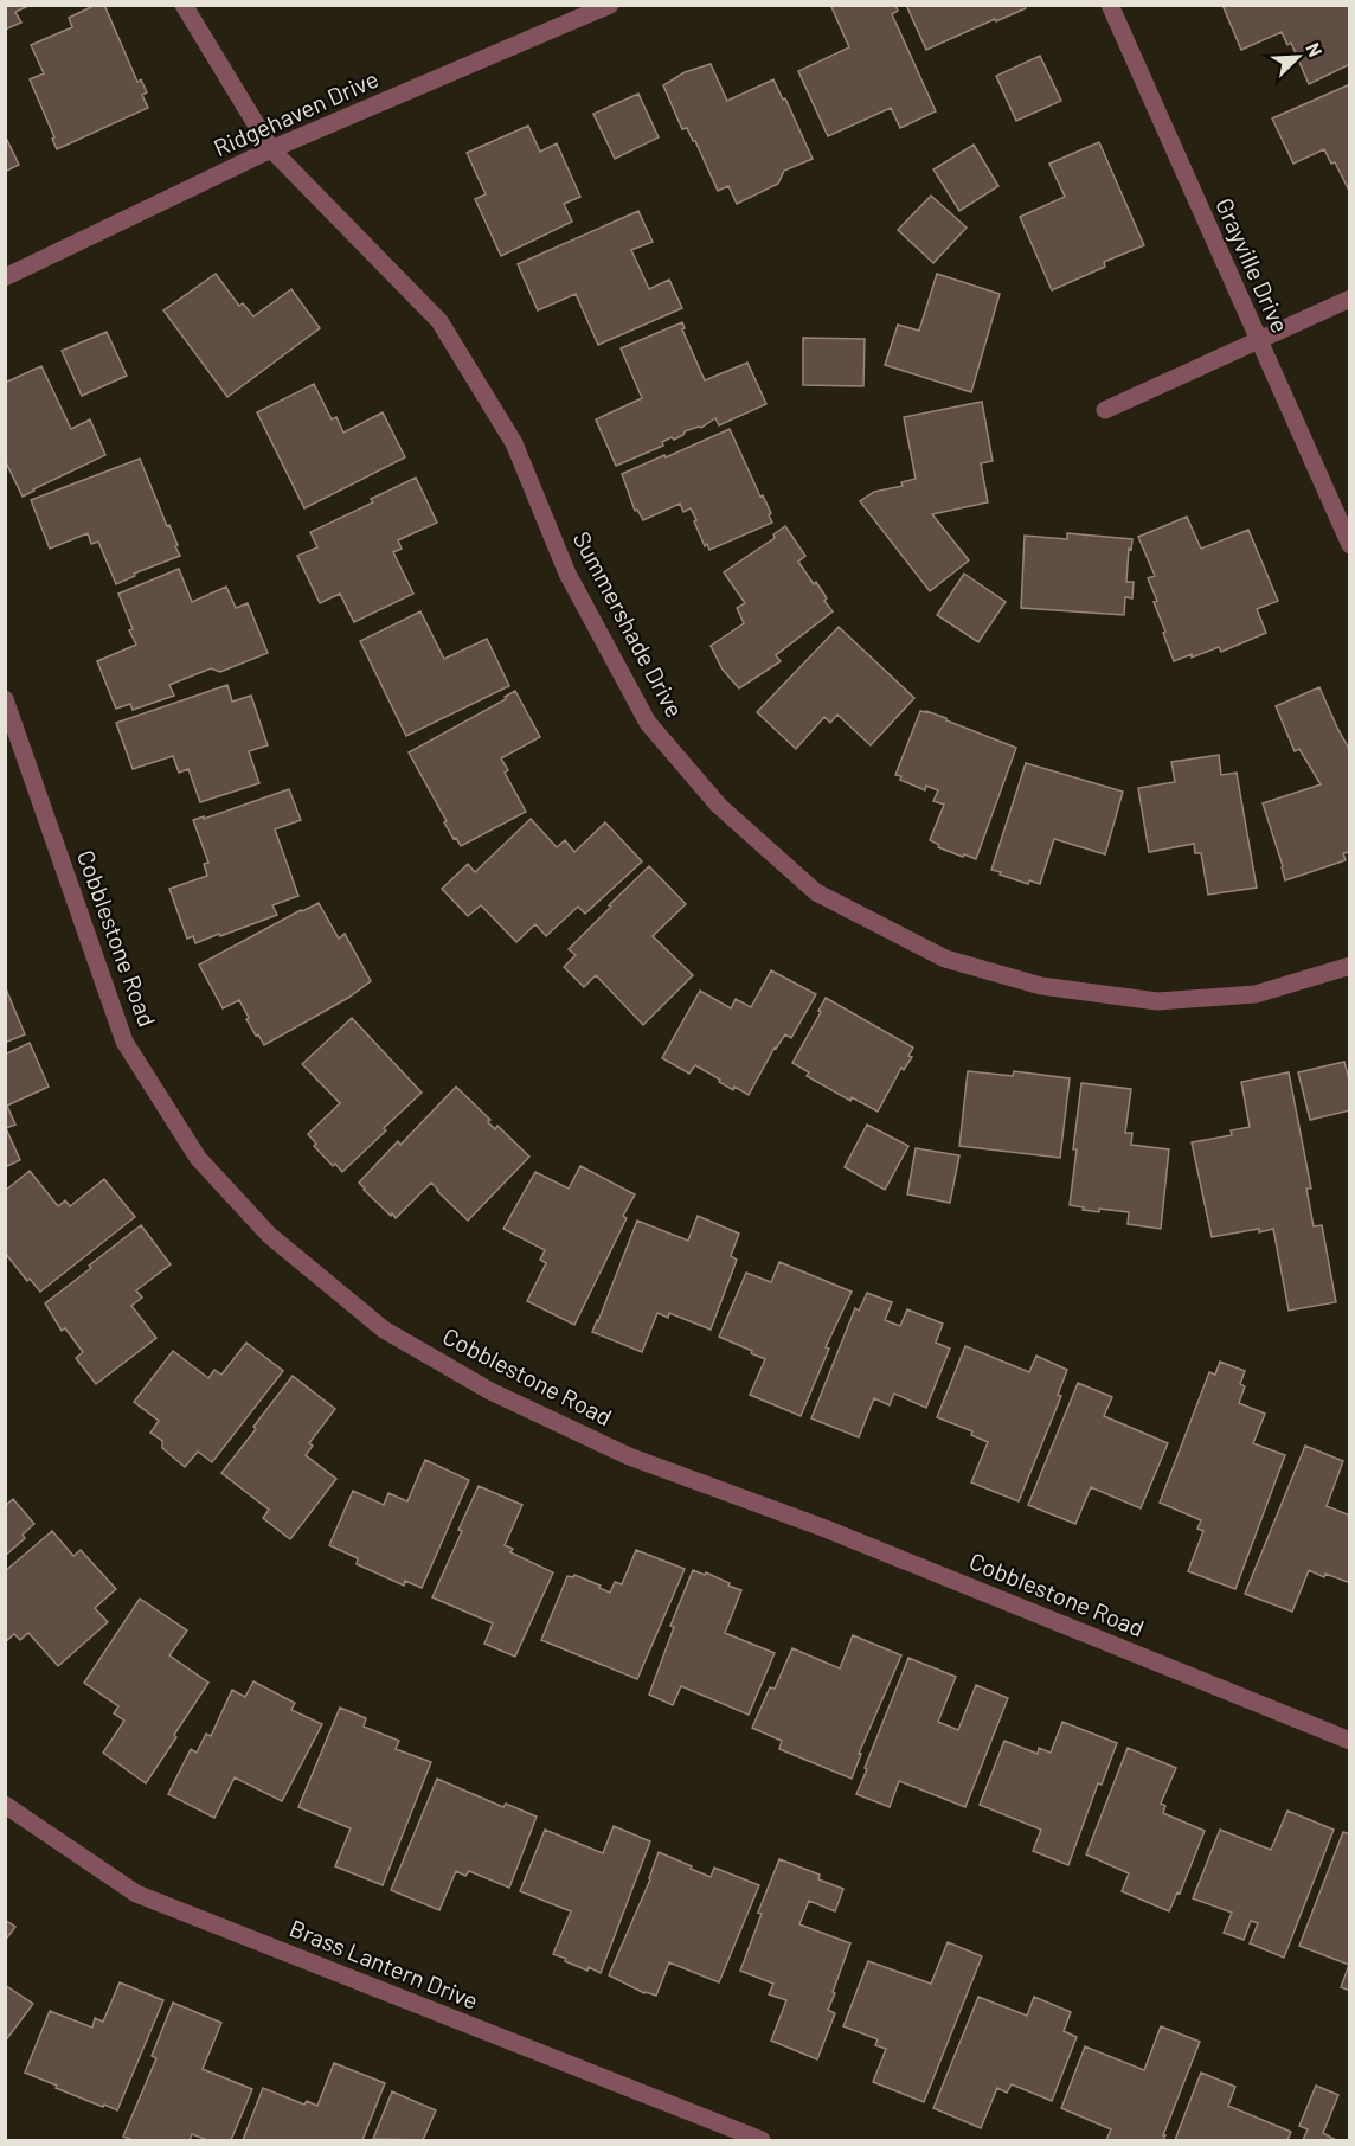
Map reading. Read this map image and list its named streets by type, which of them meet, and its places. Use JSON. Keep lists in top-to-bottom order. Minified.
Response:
{"streets":{"street":["Ridgehaven Drive","Grayville Drive","Summershade Drive","Cobblestone Road","Brass Lantern Drive"]},"crossings":[["Ridgehaven Drive","Summershade Drive"]],"north":"top right"}
